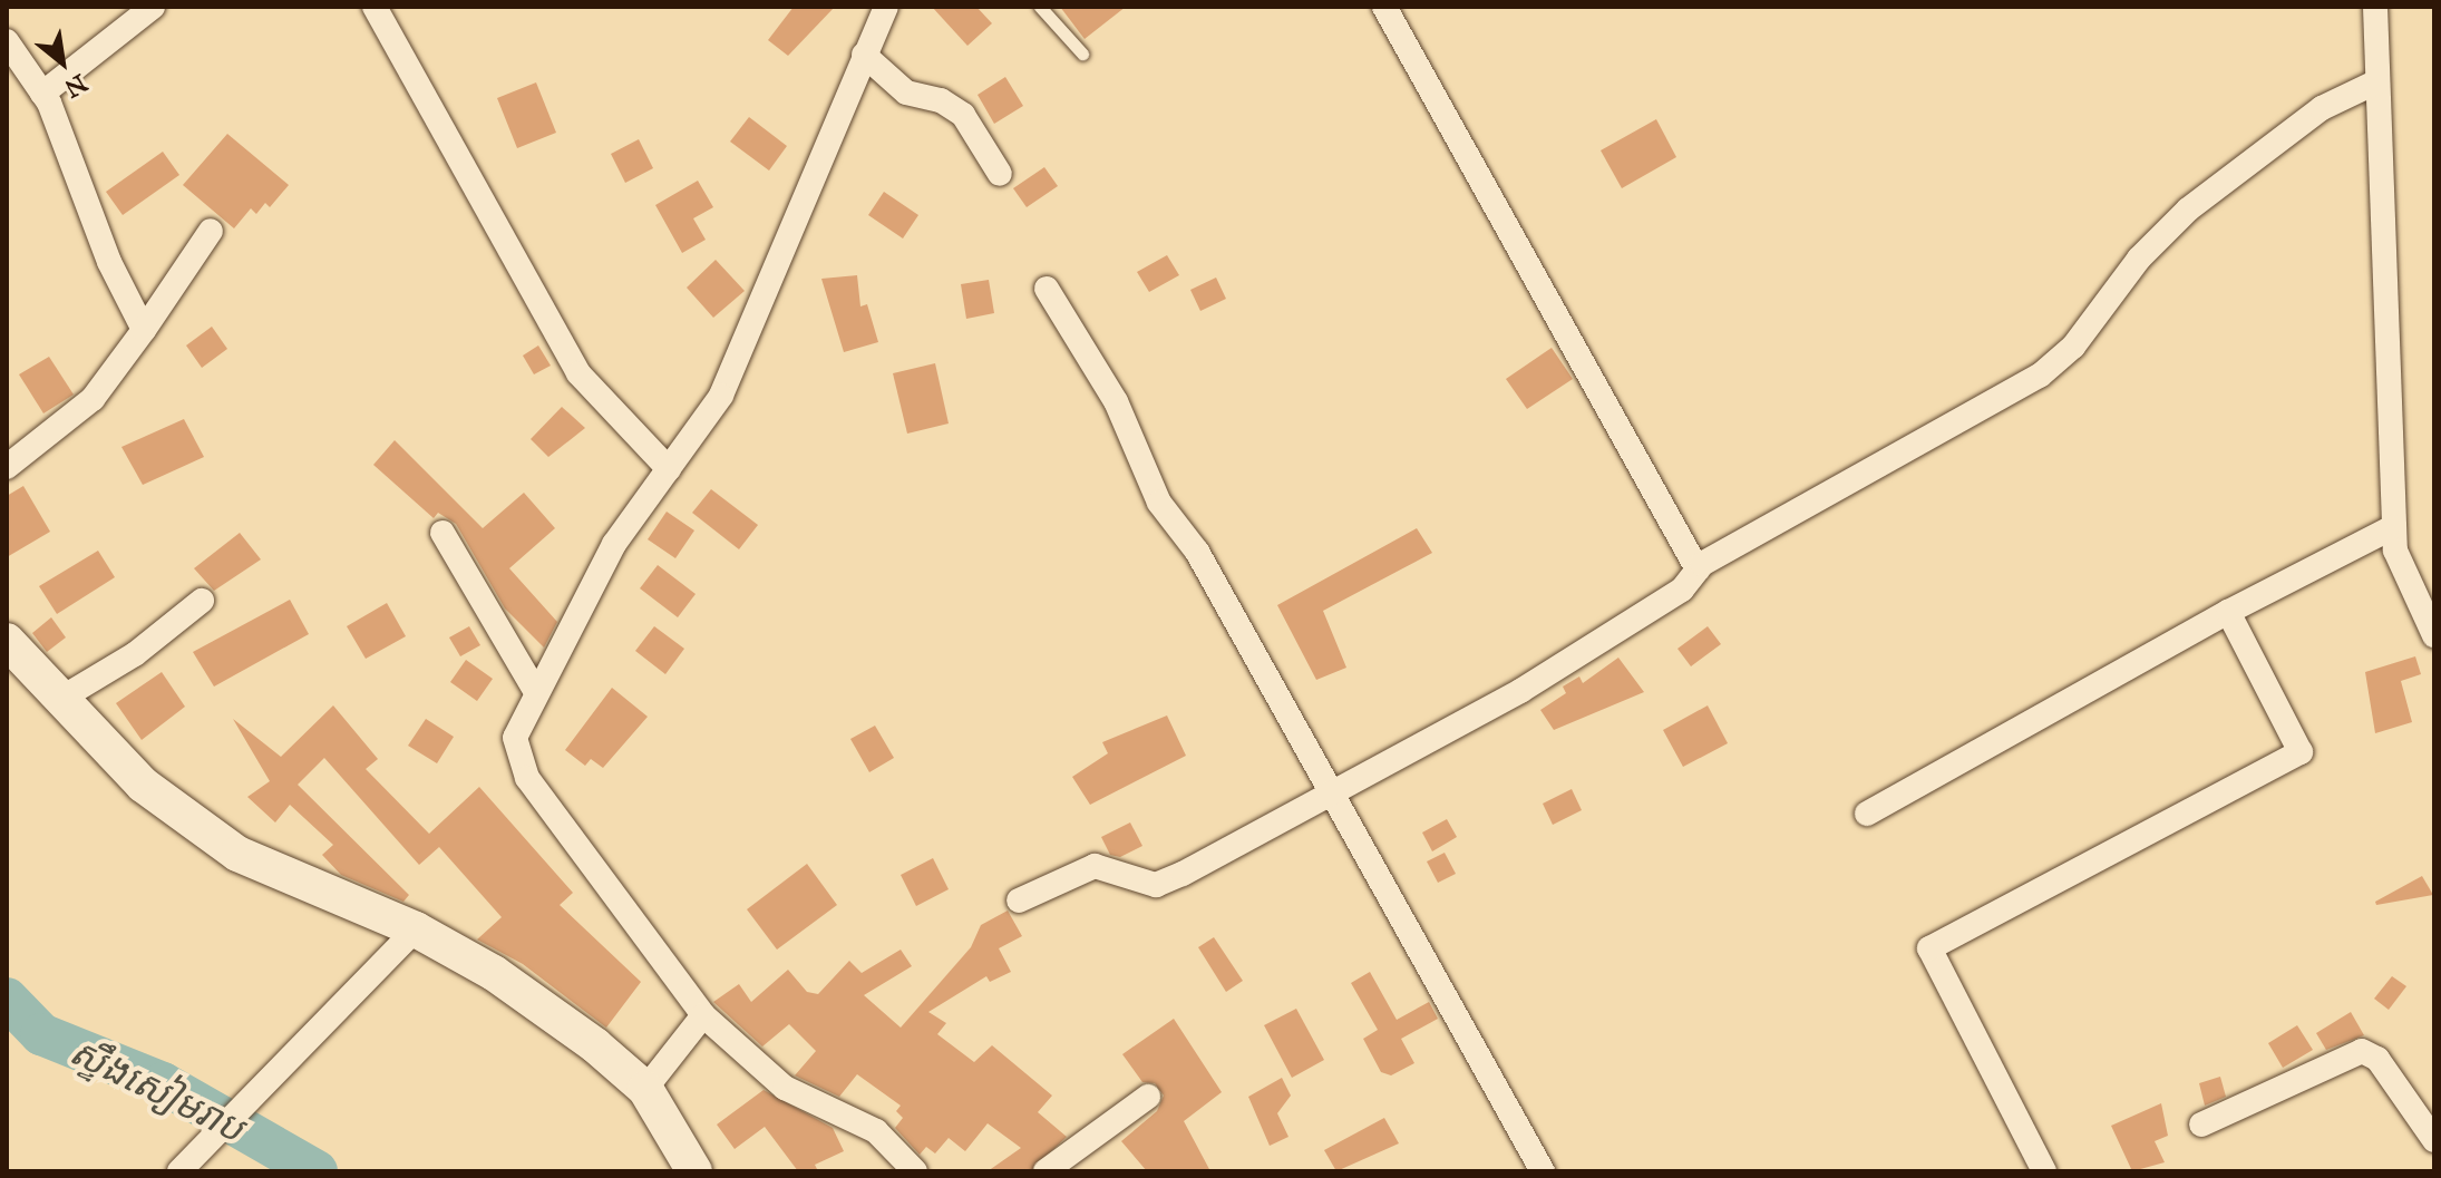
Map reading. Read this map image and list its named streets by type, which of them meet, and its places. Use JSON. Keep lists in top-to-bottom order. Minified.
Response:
{"water":["ស្ទឹងសៀមរាប"],"north":"bottom right"}
